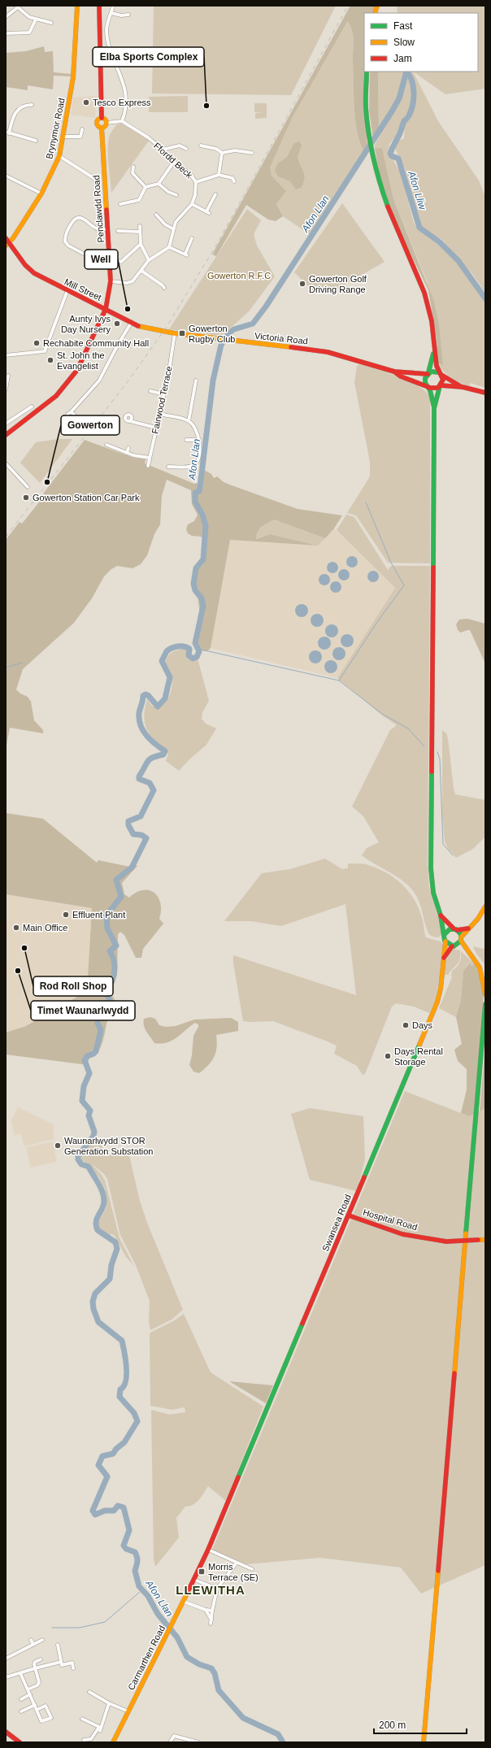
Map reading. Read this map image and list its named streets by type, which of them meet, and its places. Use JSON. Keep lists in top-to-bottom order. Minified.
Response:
{"streets":{"main road":["Brynymor Road","Penclawdd Road","Mill Street","Victoria Road","Hospital Road","Swansea Road","Carmarthen Road"],"street":["Ffordd Beck","Fairwood Terrace"]},"crossings":[["Brynymor Road","Mill Street"],["Penclawdd Road","Mill Street"],["Mill Street","Victoria Road"],["Victoria Road","Fairwood Terrace"],["Hospital Road","Swansea Road"],["Swansea Road","Carmarthen Road"]],"districts":["LLEWITHA"],"water":["Afon Lliw","Afon Llan"],"parks":["Gowerton R.F.C"],"places":{"other":["Tesco Express","Elba Sports Complex","Gowerton Golf Driving Range","Well","Aunty Ivys Day Nursery","Rechabite Community Hall","St. John the Evangelist","Gowerton","Gowerton Station Car Park","Effluent Plant","Main Office","Rod Roll Shop","Timet Waunarlwydd","Days","Days Rental Storage","Waunarlwydd STOR Generation Substation"],"transit":["Gowerton Rugby Club","Morris Terrace (SE)"]},"legend":["Fast","Slow","Jam"],"scale_bar":"200 m"}
